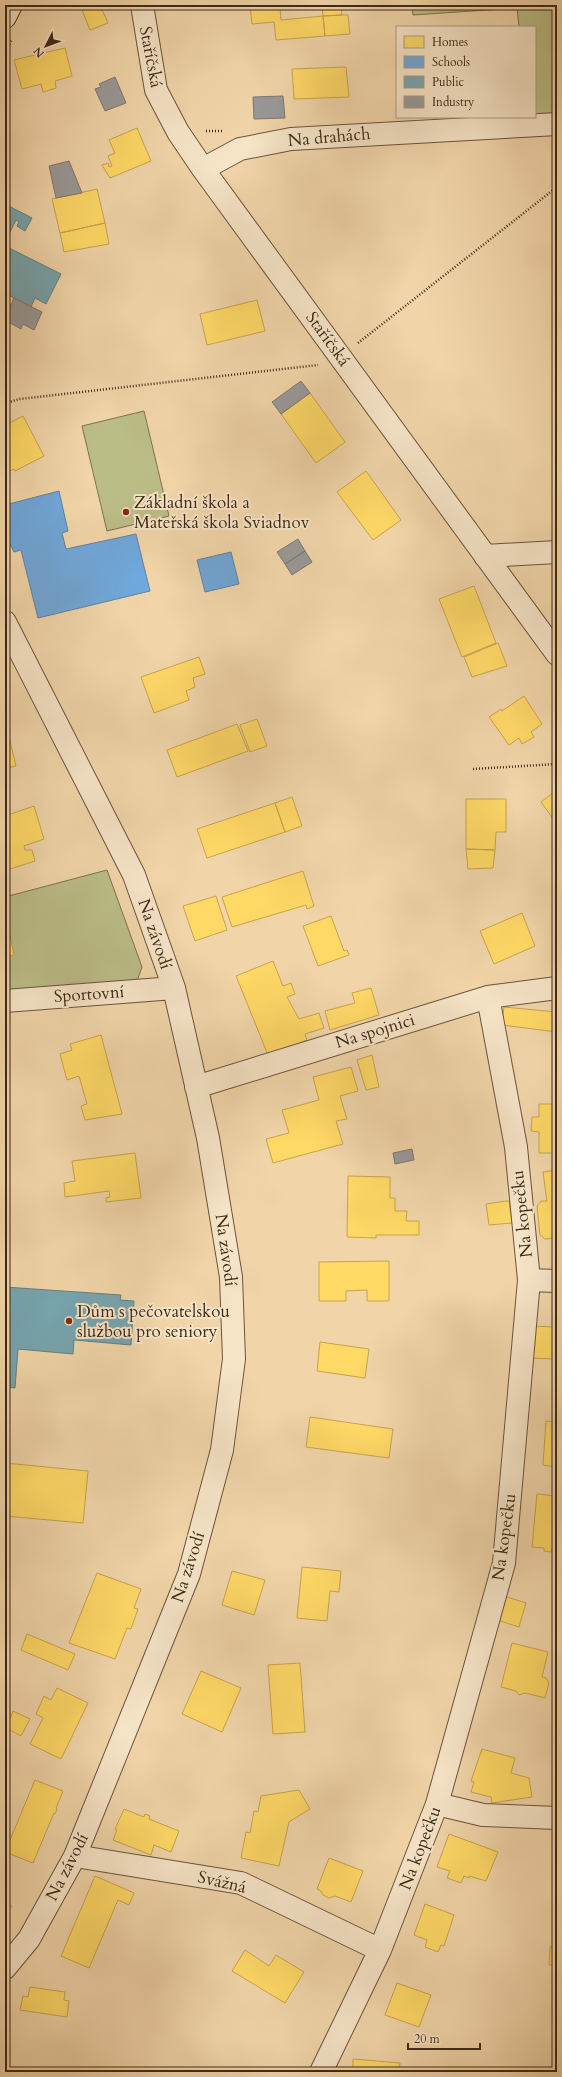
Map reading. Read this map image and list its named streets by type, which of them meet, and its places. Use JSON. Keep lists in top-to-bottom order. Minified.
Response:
{"streets":{"street":["Staříčská","Na drahách","Na závodí","Sportovní","Na spojnici","Na kopečku","Svážná"]},"crossings":[["Staříčská","Na drahách"],["Na závodí","Sportovní"],["Na závodí","Na spojnici"],["Na závodí","Svážná"],["Na spojnici","Na kopečku"],["Na kopečku","Svážná"]],"places":["Základní škola a Mateřská škola Sviadnov","Dům s pečovatelskou službou pro seniory"],"legend":["Homes","Schools","Public","Industry"],"scale_bar":"20 m","north":"bottom left"}
